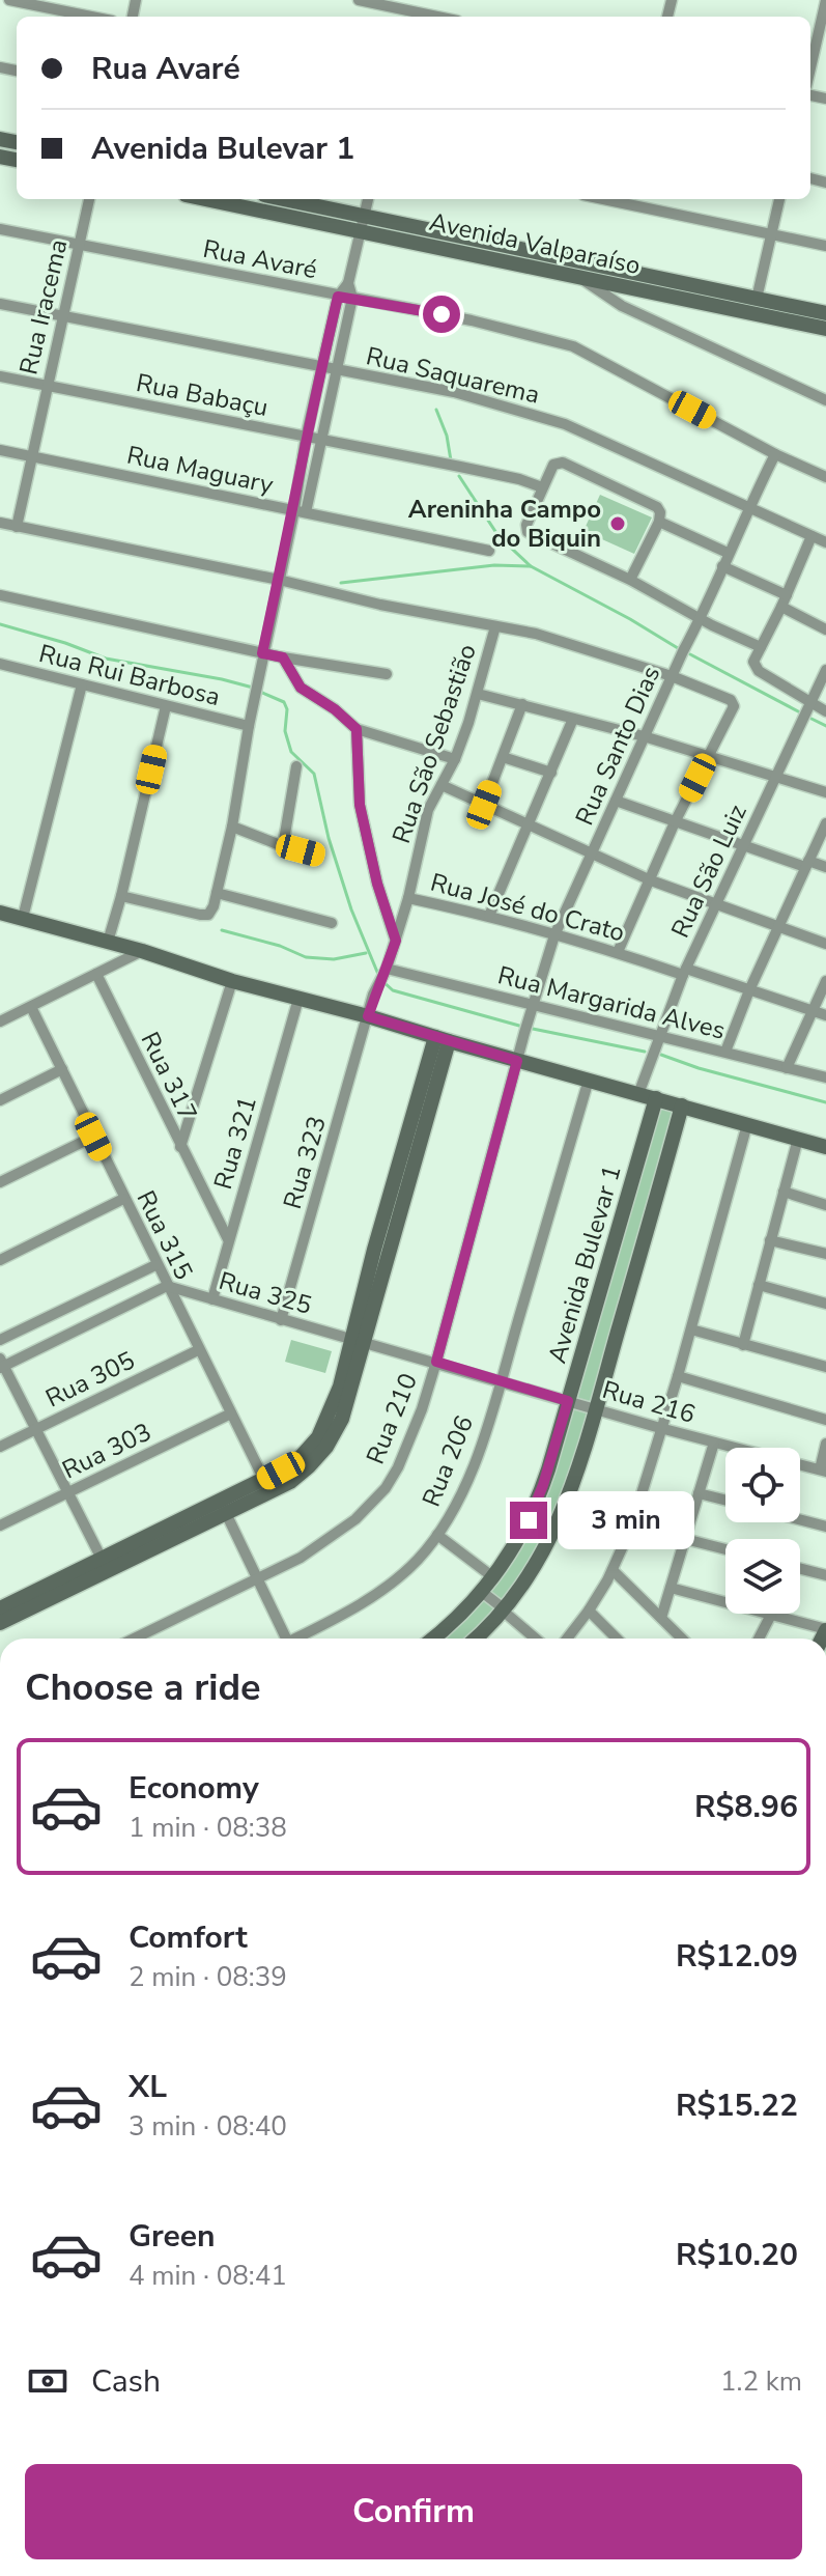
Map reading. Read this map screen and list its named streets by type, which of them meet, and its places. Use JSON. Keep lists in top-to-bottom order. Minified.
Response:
{"streets":{"street":["Avenida Valparaíso","Rua Avaré","Rua Iracema","Rua Saquarema","Rua Babaçu","Rua Maguary","Rua Rui Barbosa","Rua São Sebastião","Rua Santo Dias","Rua São Luiz","Rua José do Crato","Rua Margarida Alves","Rua 317","Rua 321","Rua 323","Rua 315","Avenida Bulevar 1","Rua 325","Rua 305","Rua 216","Rua 210","Rua 303","Rua 206"]},"crossings":[["Rua Avaré","Rua Iracema"],["Rua Avaré","Rua Santo Dias"],["Rua Iracema","Rua Saquarema"],["Rua Iracema","Rua Babaçu"],["Rua Iracema","Rua Maguary"],["Rua Saquarema","Rua Santo Dias"],["Rua São Sebastião","Rua José do Crato"],["Rua São Sebastião","Rua Margarida Alves"],["Rua São Sebastião","Rua 323"],["Rua Santo Dias","Rua José do Crato"],["Rua Santo Dias","Rua Margarida Alves"],["Rua Santo Dias","Rua 210"],["Rua São Luiz","Rua José do Crato"],["Rua São Luiz","Rua Margarida Alves"],["Rua 317","Rua 321"],["Rua 321","Rua 325"],["Rua 323","Rua 325"],["Rua 315","Rua 325"],["Rua 315","Rua 305"],["Rua 315","Rua 303"],["Avenida Bulevar 1","Rua 216"],["Rua 325","Rua 216"],["Rua 216","Rua 210"],["Rua 216","Rua 206"]],"places":["Areninha Campo do Biquin"],"page":{"banner":["Rua Avaré","Avenida Bulevar 1"],"bubble":"3 min","heading":"Choose a ride","list":[{"name":"Economy","note":"1 min · 08:38","value":"R$8.96"},{"name":"Comfort","note":"2 min · 08:39","value":"R$12.09"},{"name":"XL","note":"3 min · 08:40","value":"R$15.22"},{"name":"Green","note":"4 min · 08:41","value":"R$10.20"}],"pay":["Cash","1.2 km"],"buttons":"Confirm"}}
